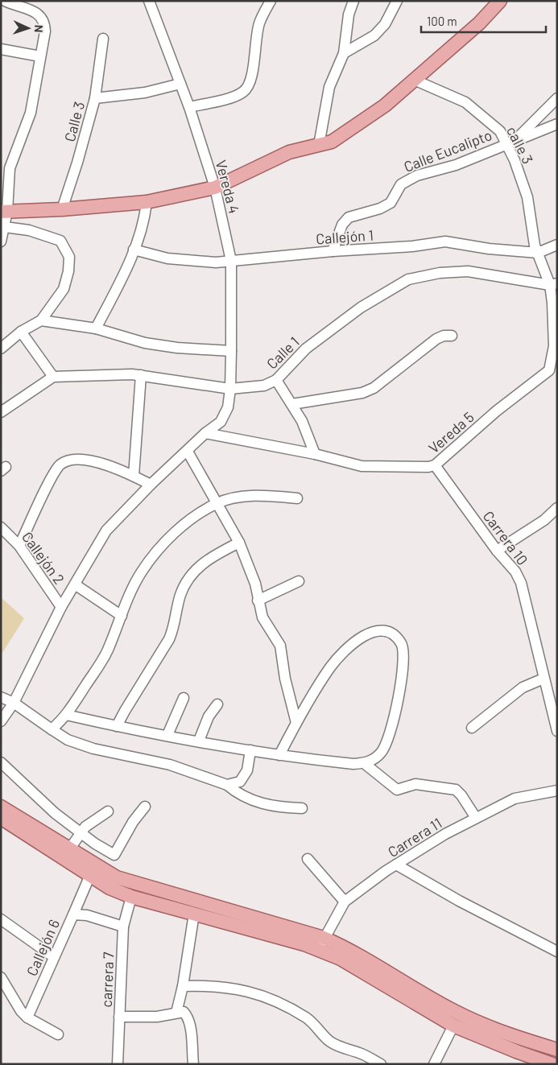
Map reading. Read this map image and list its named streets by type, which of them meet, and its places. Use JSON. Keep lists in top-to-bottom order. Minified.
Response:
{"streets":{"street":["Calle 3","calle 3","Calle Eucalipto","Vereda 4","Callejón 1","Calle 1","Vereda 5","Carrera 10","Callejón 2","Carrera 11","Callejón 6","carrera 7"]},"crossings":[["calle 3","Calle Eucalipto"],["calle 3","Callejón 1"],["calle 3","Vereda 5"],["Calle Eucalipto","Callejón 1"],["Vereda 4","Callejón 1"],["Vereda 4","Calle 1"],["Vereda 4","Vereda 5"],["Vereda 4","Callejón 2"],["Callejón 1","Vereda 5"],["Calle 1","Vereda 5"],["Vereda 5","Carrera 10"],["Callejón 6","carrera 7"]],"scale_bar":"100 m","north":"right"}
